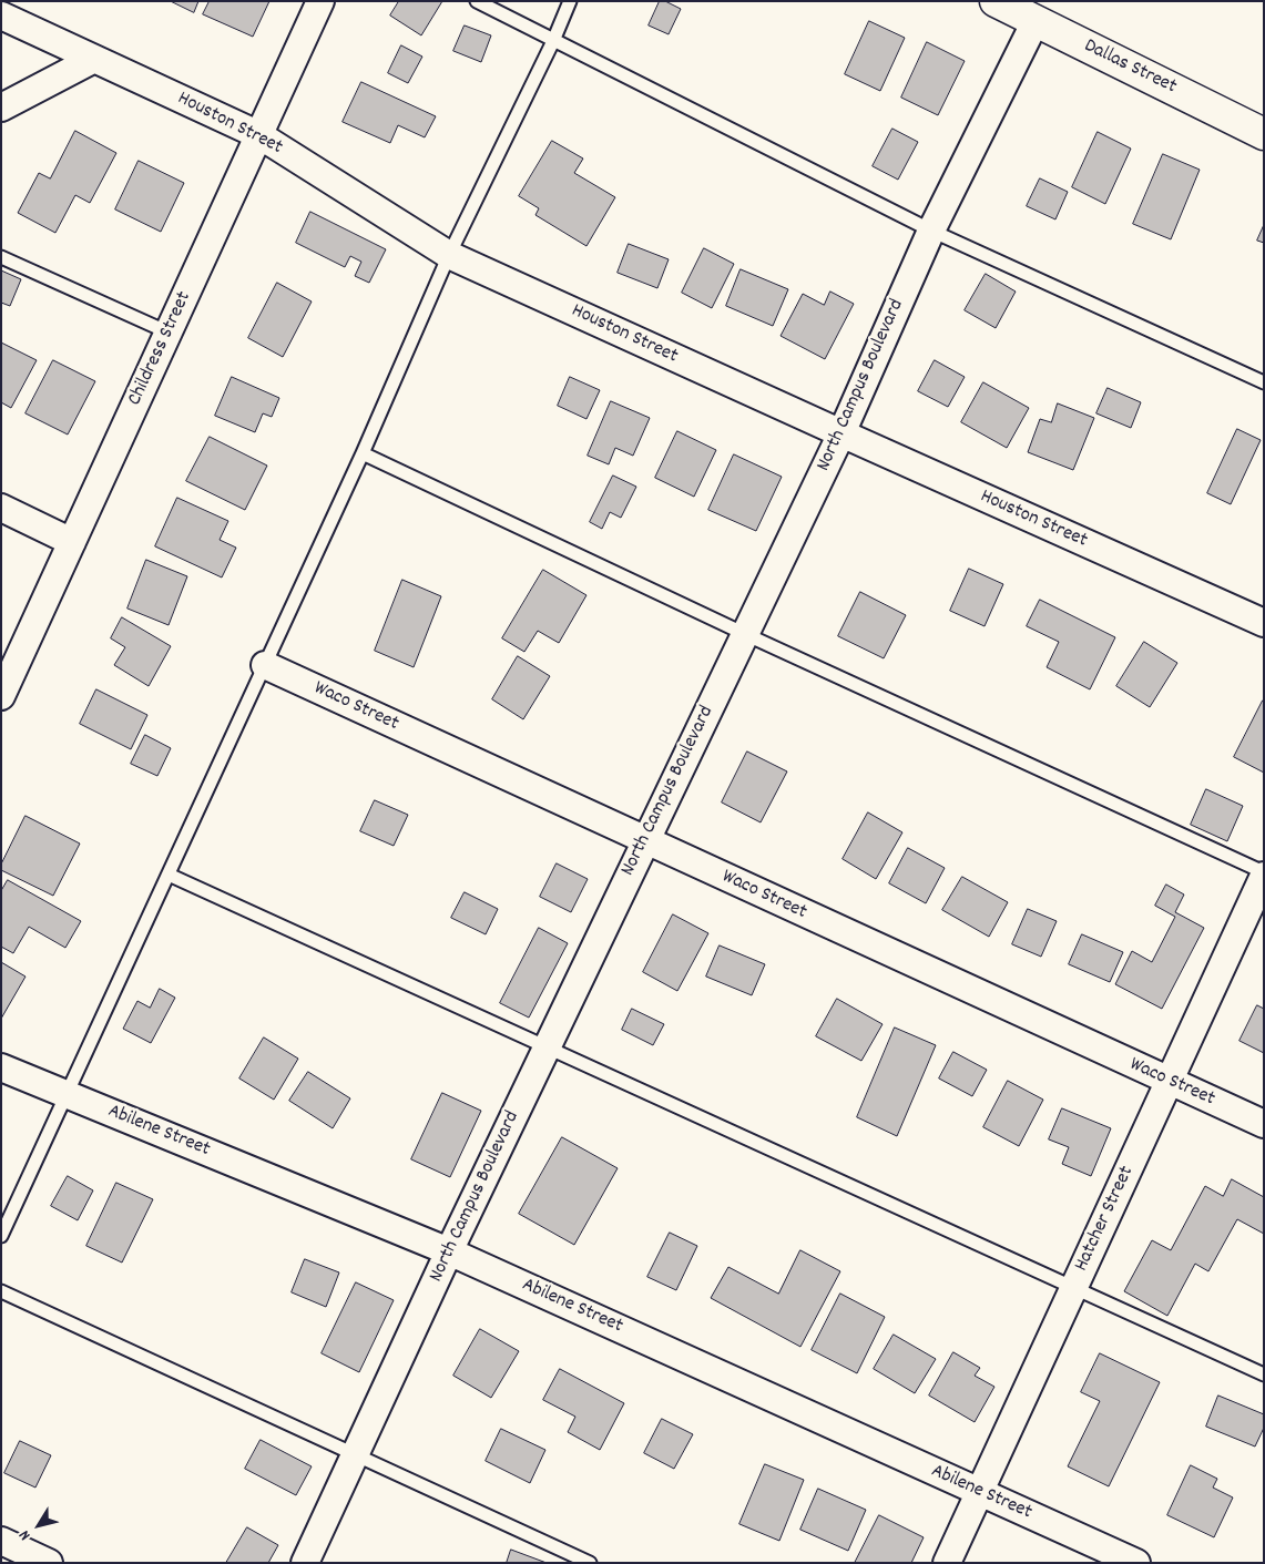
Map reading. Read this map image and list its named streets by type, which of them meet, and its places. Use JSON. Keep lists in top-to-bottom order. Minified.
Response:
{"streets":{"main road":["Dallas Street"],"street":["Houston Street","Childress Street","North Campus Boulevard","Waco Street","Abilene Street","Hatcher Street"]},"crossings":[["Dallas Street","North Campus Boulevard"],["Houston Street","Childress Street"],["Houston Street","North Campus Boulevard"],["North Campus Boulevard","Waco Street"],["North Campus Boulevard","Abilene Street"],["Waco Street","Hatcher Street"],["Abilene Street","Hatcher Street"]],"north":"bottom left"}
